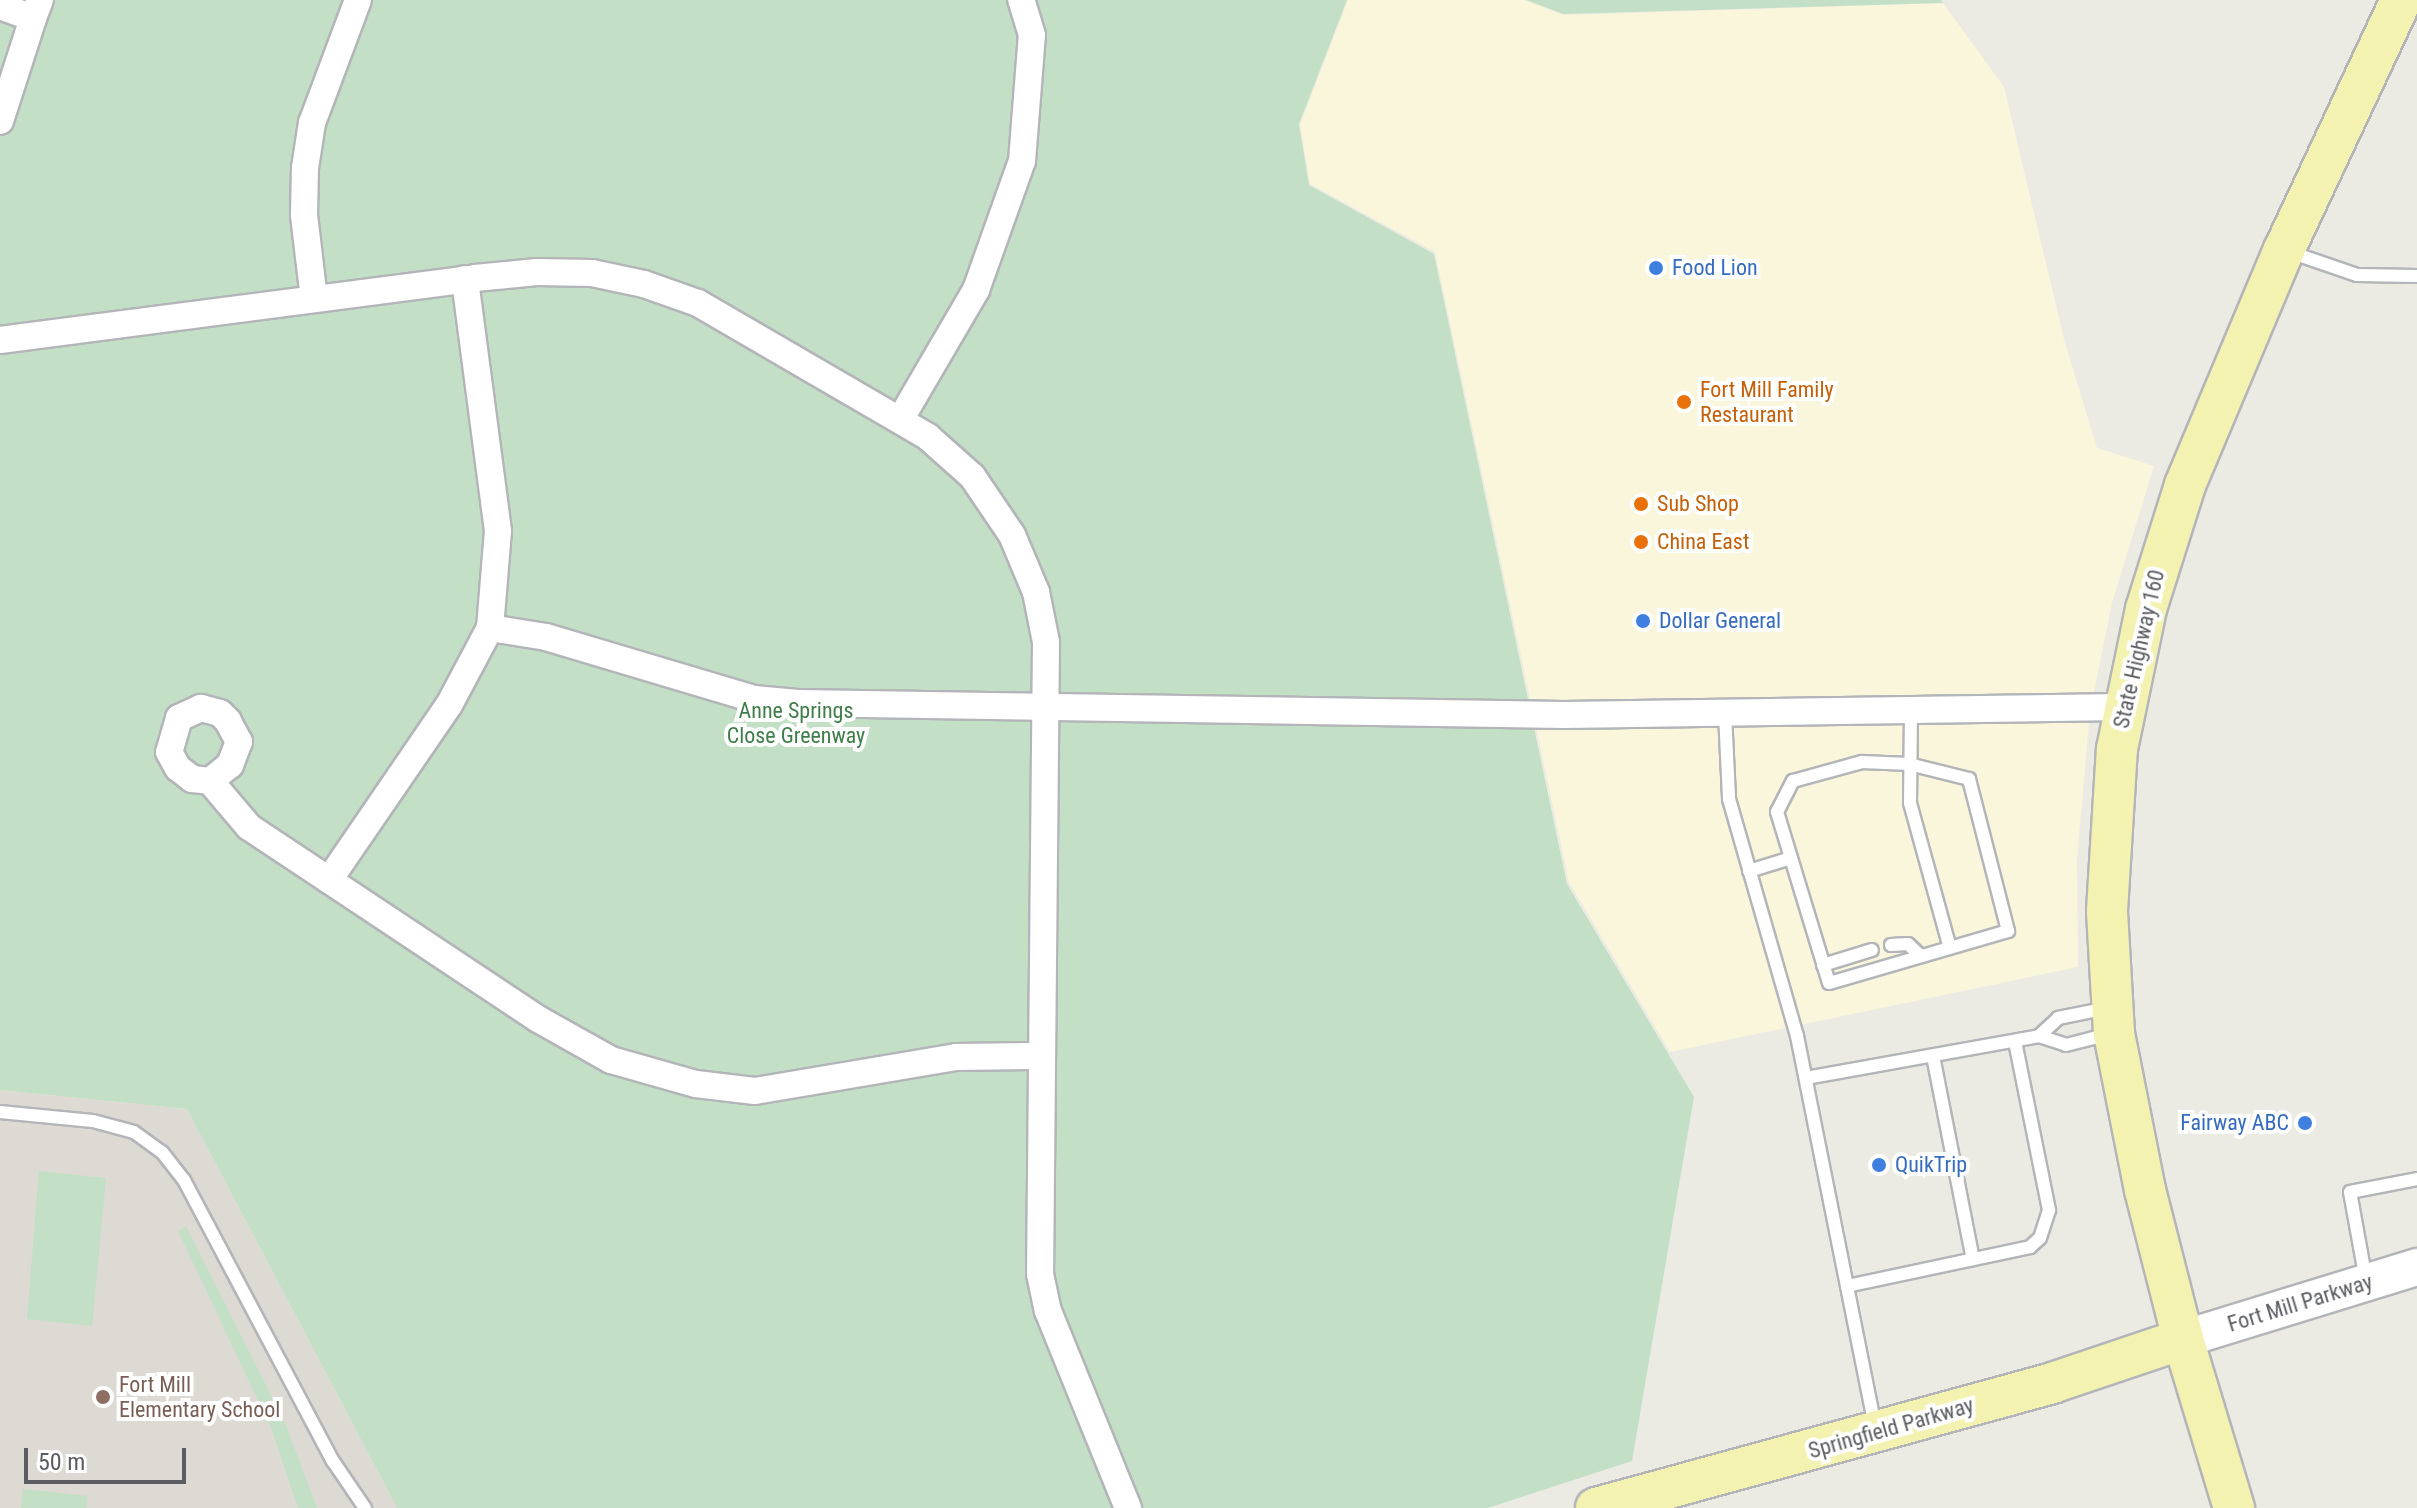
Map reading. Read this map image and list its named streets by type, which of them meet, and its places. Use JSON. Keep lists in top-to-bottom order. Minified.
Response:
{"streets":{"main road":["State Highway 160","Fort Mill Parkway","Springfield Parkway"]},"crossings":[["State Highway 160","Fort Mill Parkway"],["State Highway 160","Springfield Parkway"],["Fort Mill Parkway","Springfield Parkway"]],"parks":["Anne Springs Close Greenway"],"places":["Food Lion","Fort Mill Family Restaurant","Sub Shop","China East","Dollar General","Fairway ABC","QuikTrip","Fort Mill Elementary School"],"scale_bar":"50 m"}
